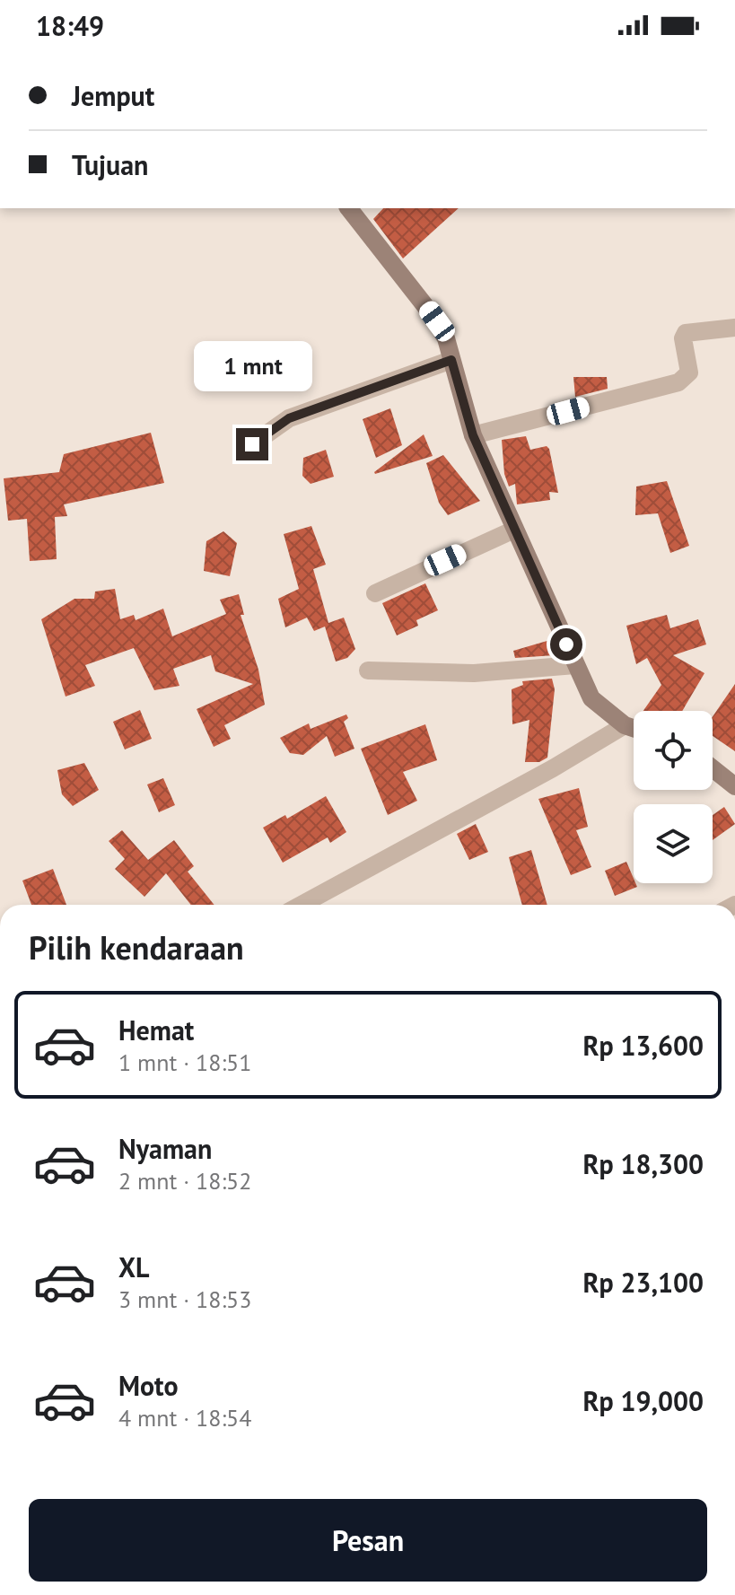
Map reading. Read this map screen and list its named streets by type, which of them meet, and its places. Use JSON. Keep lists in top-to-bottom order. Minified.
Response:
{"page":{"status":"18:49","banner":["Jemput","Tujuan"],"bubble":"1 mnt","heading":"Pilih kendaraan","list":[{"name":"Hemat","note":"1 mnt · 18:51","value":"Rp 13,600"},{"name":"Nyaman","note":"2 mnt · 18:52","value":"Rp 18,300"},{"name":"XL","note":"3 mnt · 18:53","value":"Rp 23,100"},{"name":"Moto","note":"4 mnt · 18:54","value":"Rp 19,000"}],"buttons":"Pesan"}}
